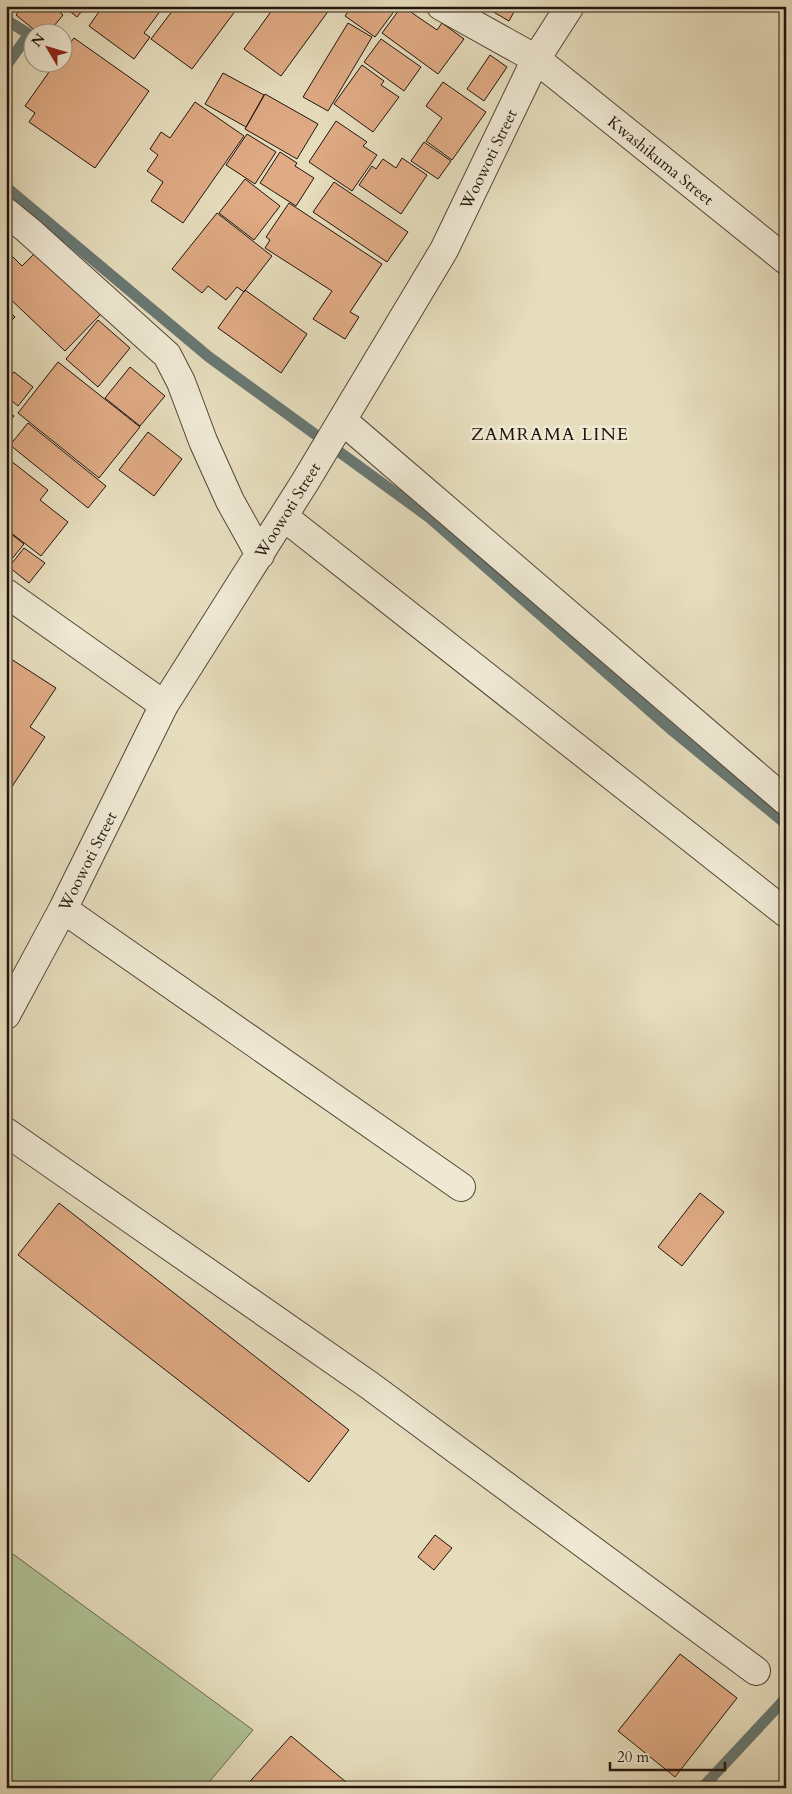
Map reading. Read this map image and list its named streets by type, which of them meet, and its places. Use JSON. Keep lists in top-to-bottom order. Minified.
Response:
{"streets":{"street":["Woowoti Street","Kwashikuma Street"]},"crossings":[["Woowoti Street","Kwashikuma Street"]],"districts":["ZAMRAMA LINE"],"scale_bar":"20 m","north":"top left"}
